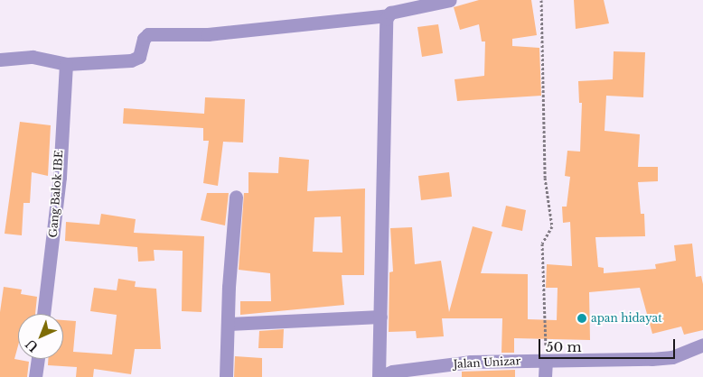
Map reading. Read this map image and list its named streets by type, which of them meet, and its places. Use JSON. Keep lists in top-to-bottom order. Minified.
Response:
{"streets":{"street":["Gang Balok IBE","Jalan Unizar"]},"places":["apan hidayat"],"scale_bar":"50 m","north":"bottom left"}
